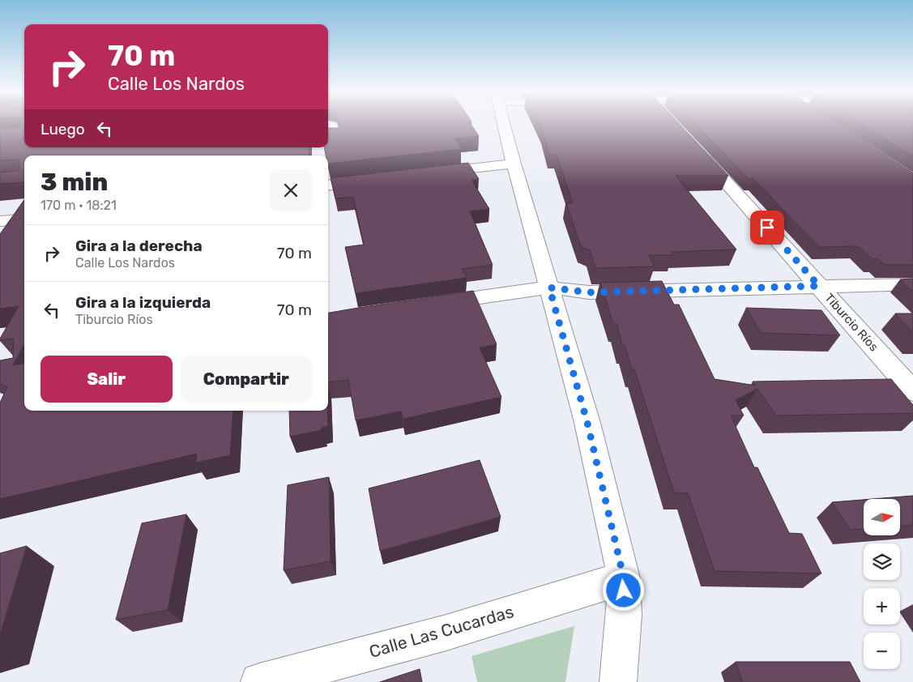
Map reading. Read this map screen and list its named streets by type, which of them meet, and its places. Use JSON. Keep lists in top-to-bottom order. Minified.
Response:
{"streets":{"street":["Tiburcio Ríos","Calle Las Cucardas"]},"north":"right","page":{"turn":["70 m","Calle Los Nardos"],"then":"Luego","heading":["3 min","170 m · 18:21"],"list":[{"name":"Gira a la derecha","note":"Calle Los Nardos","value":"70 m"},{"name":"Gira a la izquierda","note":"Tiburcio Ríos","value":"70 m"}],"buttons":["Salir","Compartir"],"map_buttons":["+","−"]}}
